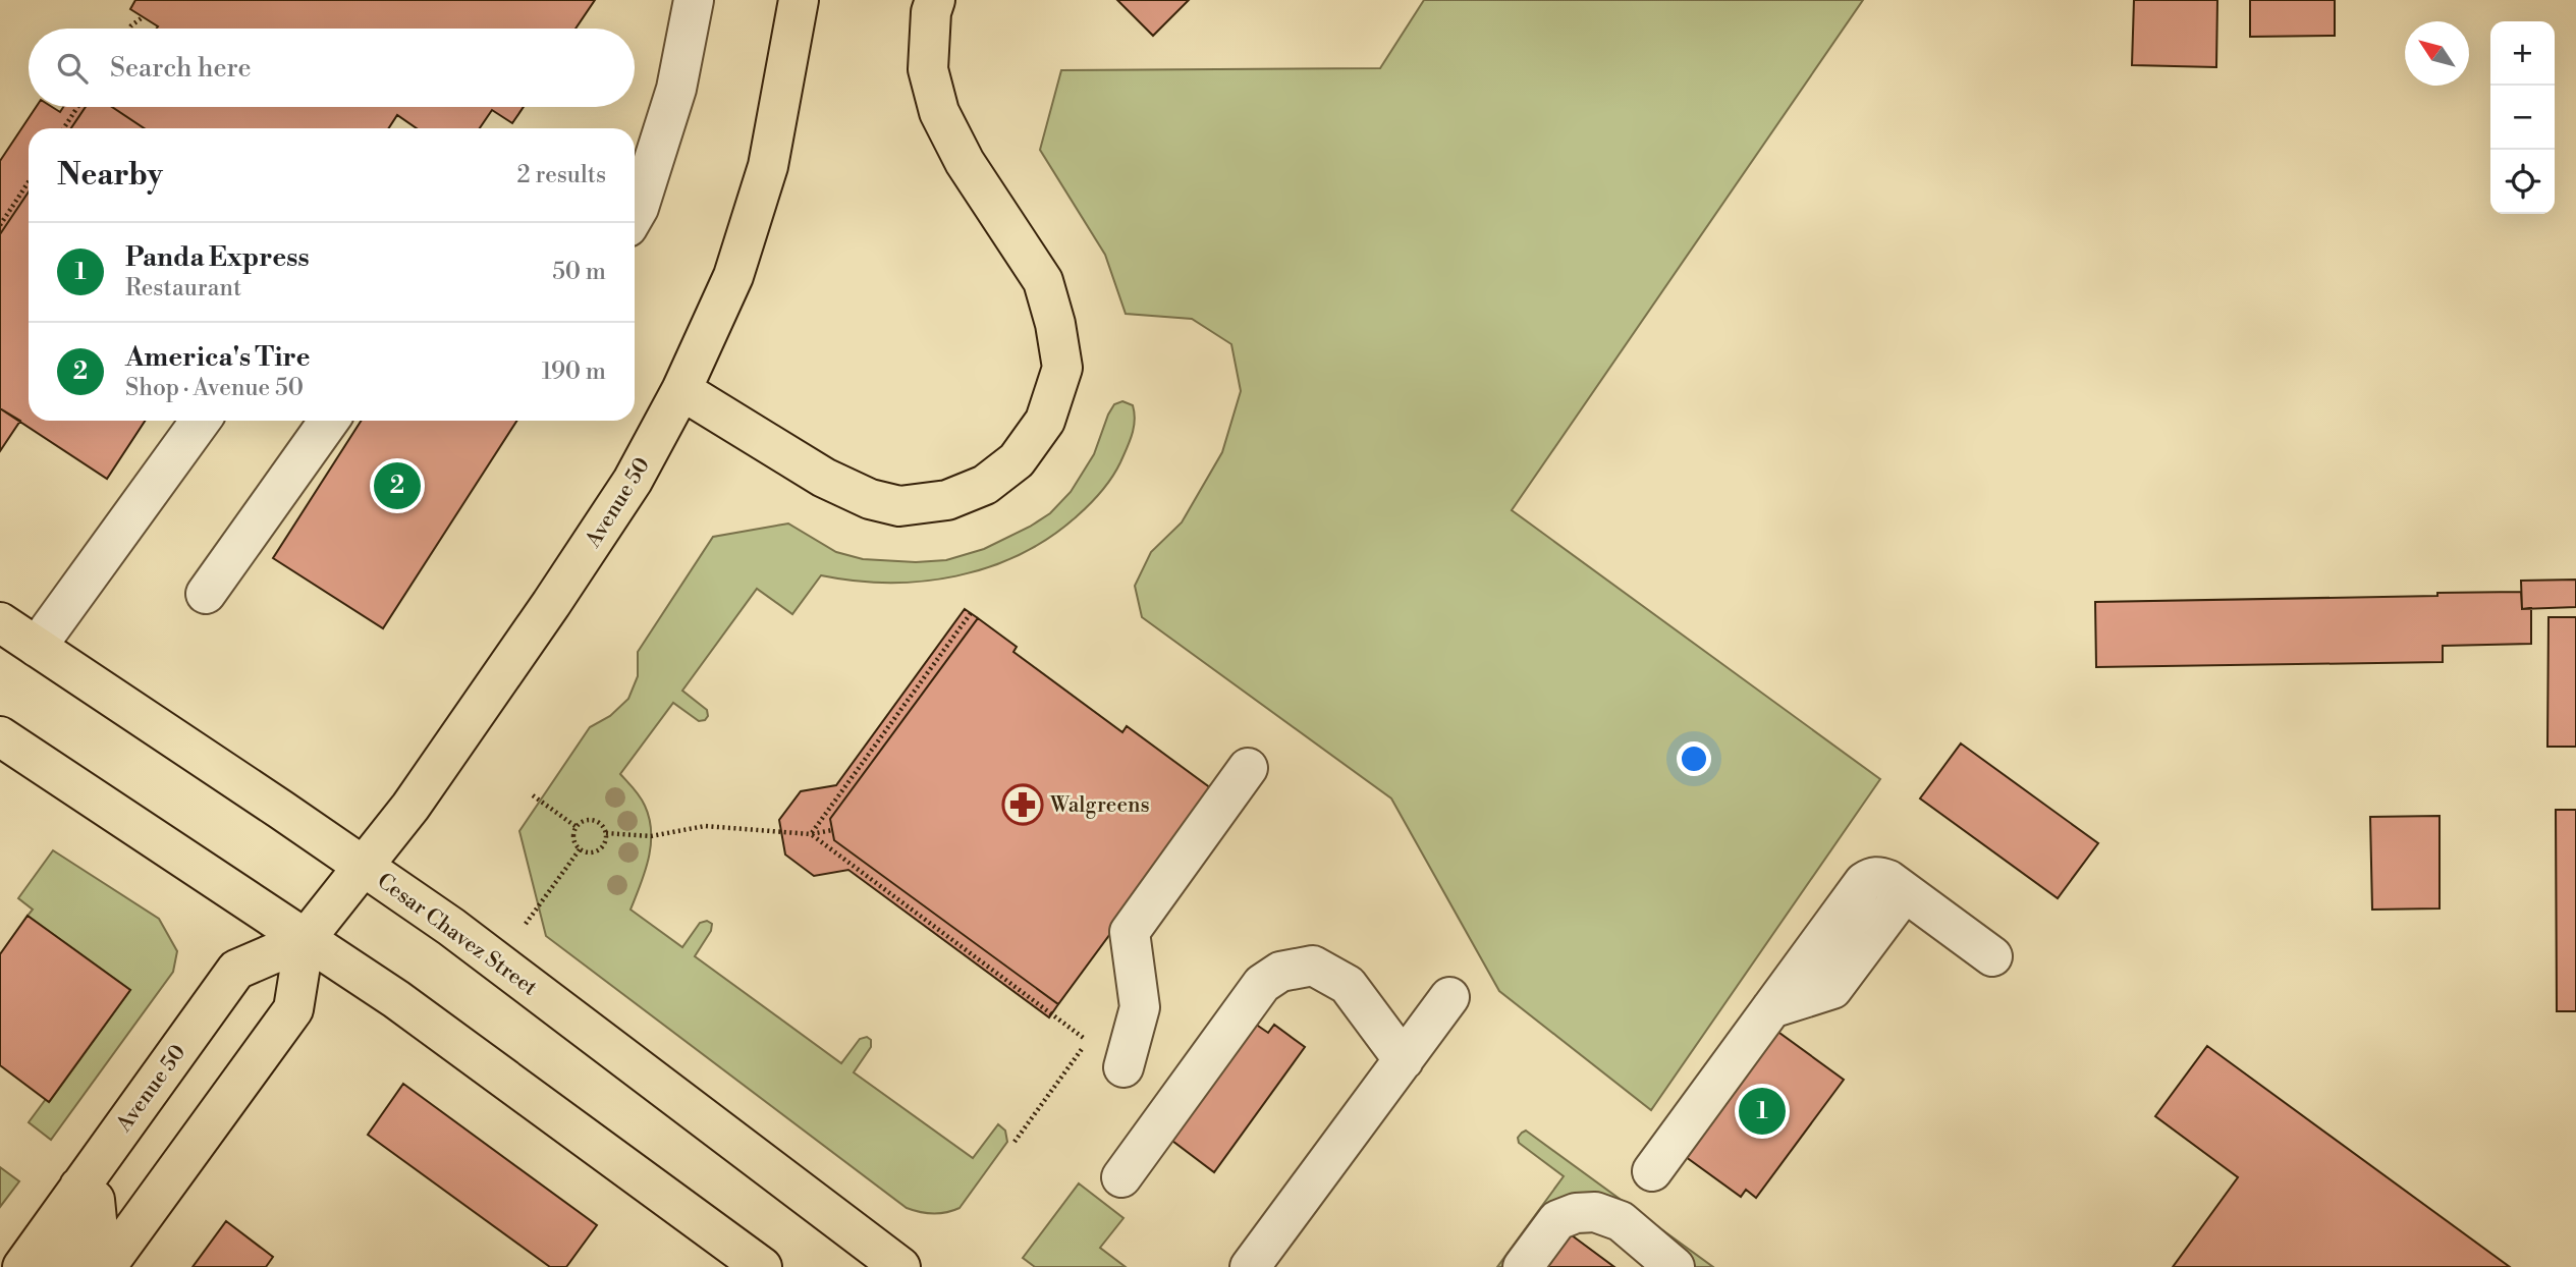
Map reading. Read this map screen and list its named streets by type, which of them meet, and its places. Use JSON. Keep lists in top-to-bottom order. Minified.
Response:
{"streets":{"main road":["Avenue 50","Cesar Chavez Street"]},"crossings":[["Avenue 50","Cesar Chavez Street"]],"places":{"pharmacy":["Walgreens"]},"north":"top left","page":{"map_buttons":["+","−"],"search":"Search here","heading":["Nearby","2 results"],"list":[{"mark":"1","name":"Panda Express","note":"Restaurant","value":"50 m"},{"mark":"2","name":"America's Tire","note":"Shop · Avenue 50","value":"190 m"}],"pins":["2","1"]}}
